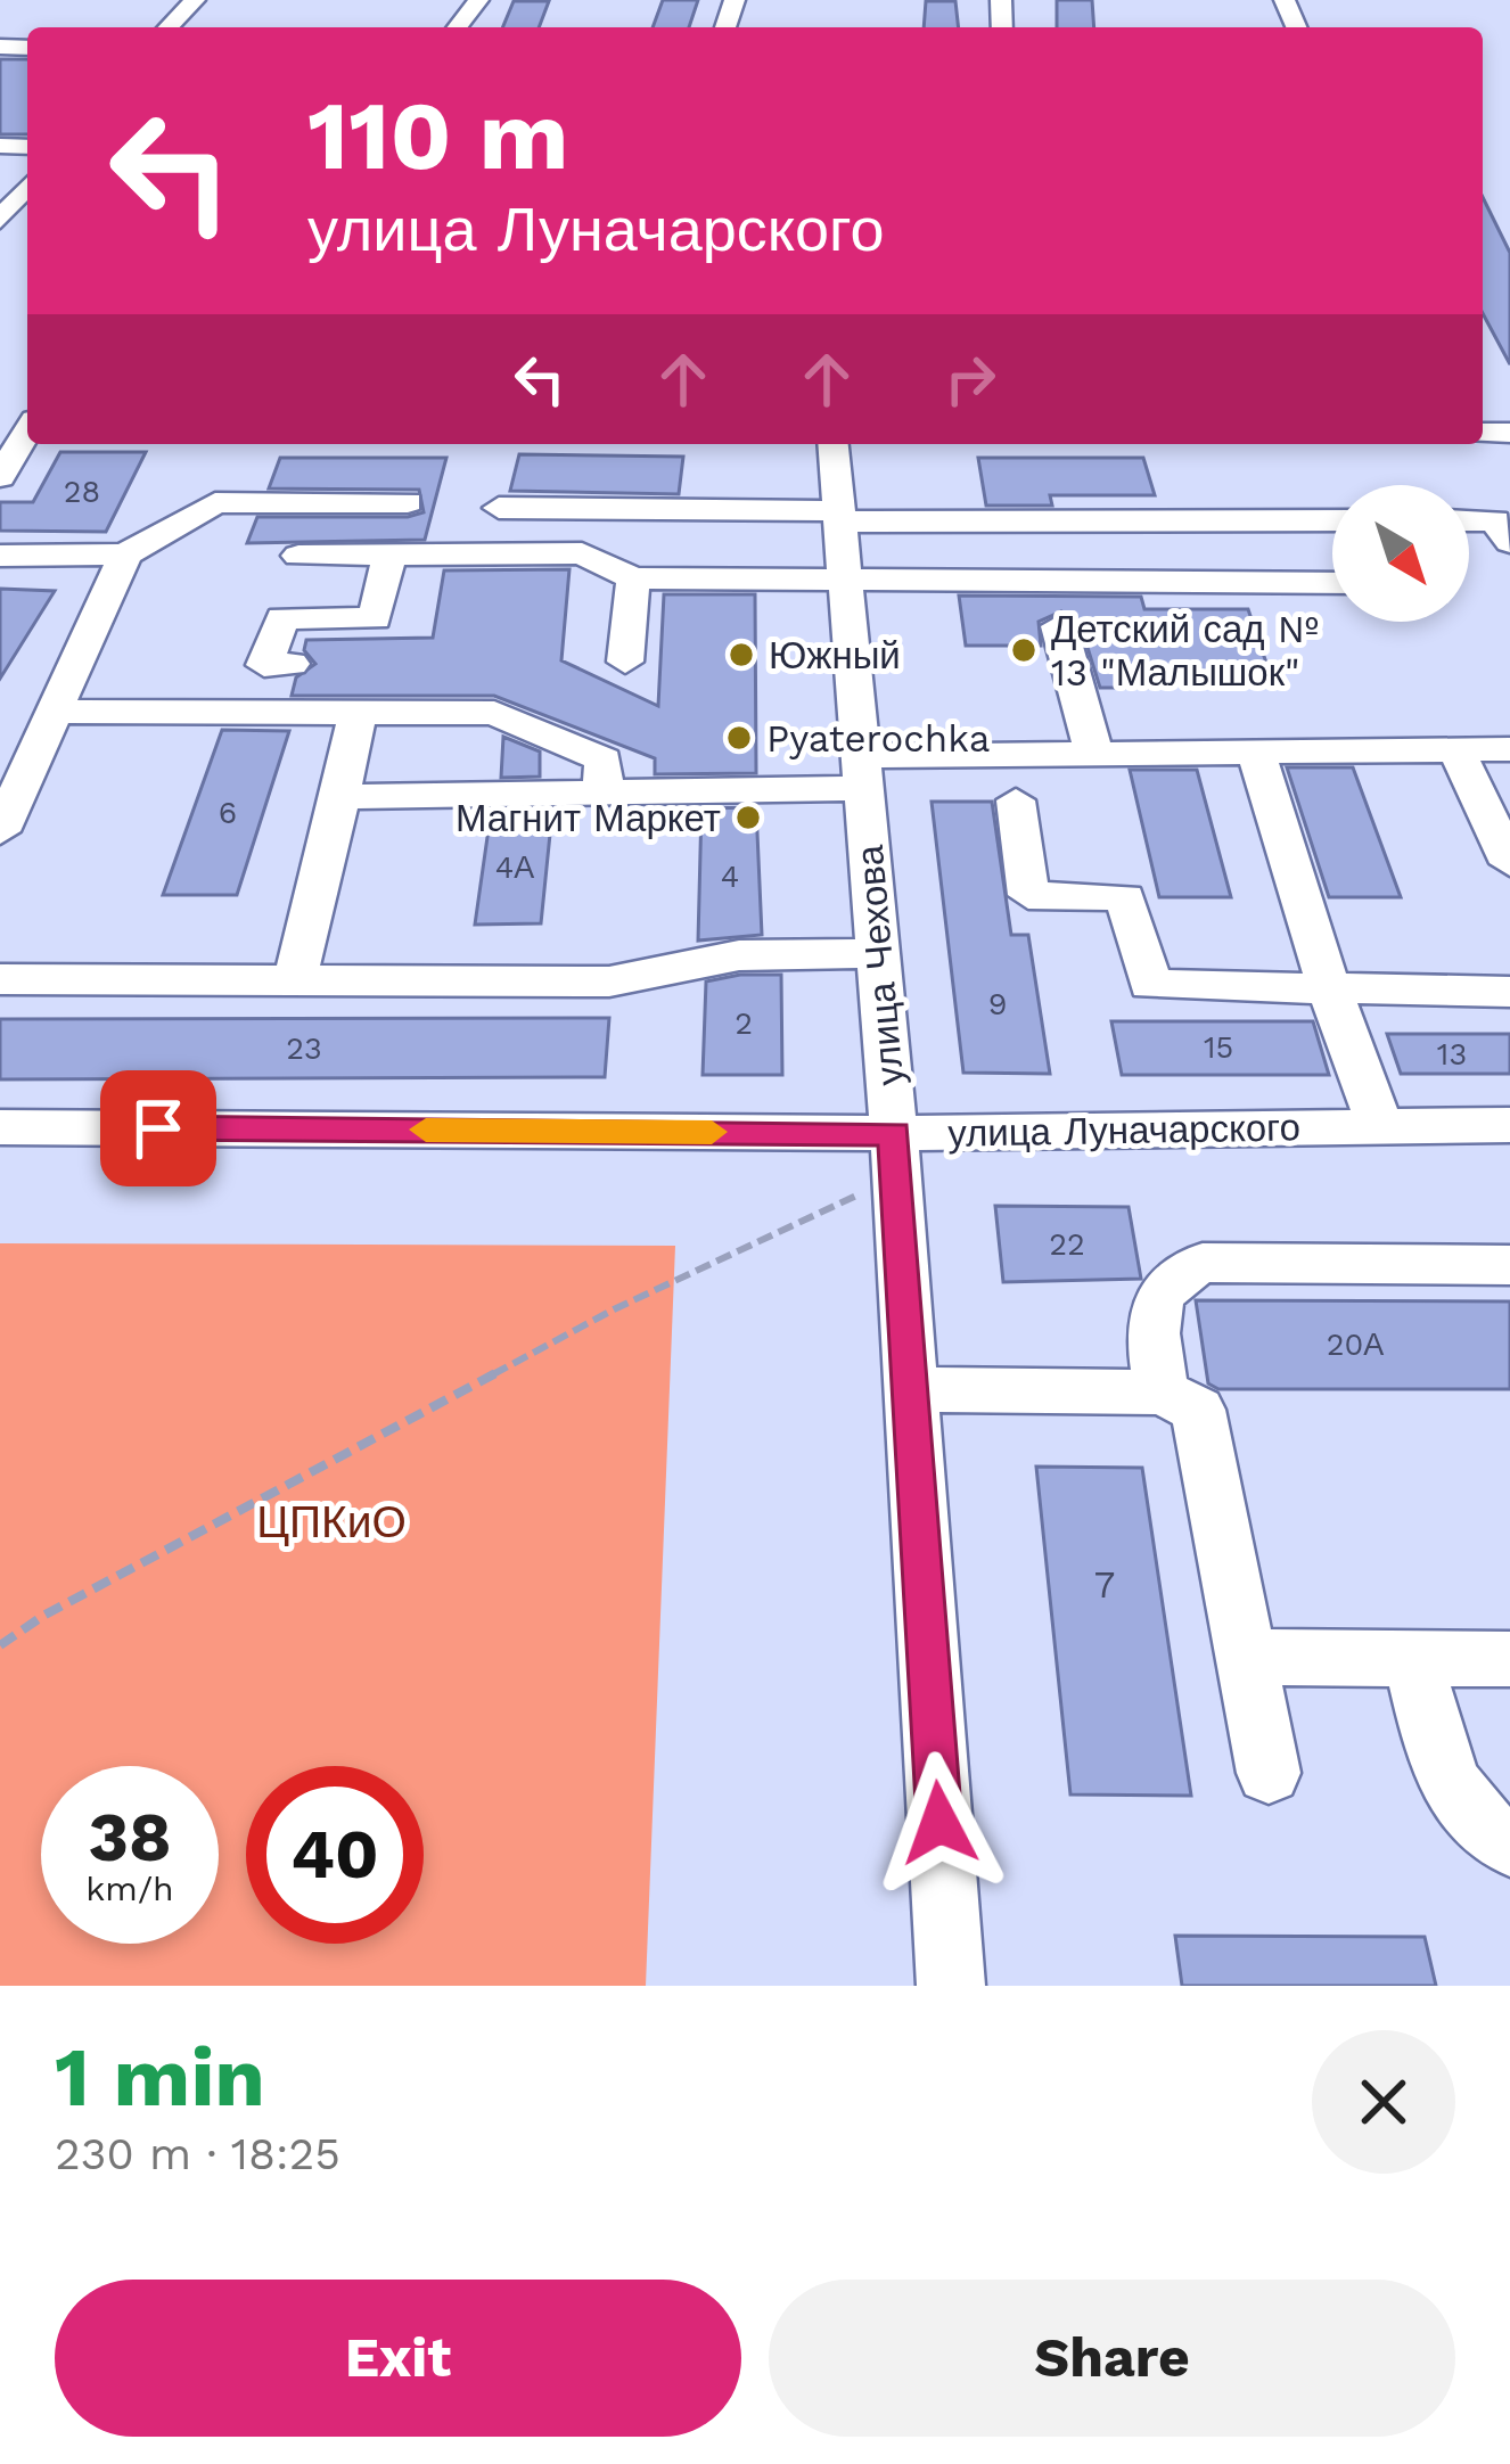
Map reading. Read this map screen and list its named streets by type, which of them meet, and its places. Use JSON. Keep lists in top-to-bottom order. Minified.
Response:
{"streets":{"street":["улица Чехова","улица Луначарского"]},"crossings":[["улица Чехова","улица Луначарского"]],"parks":["ЦПКиО"],"places":["Детский сад № 13 \"Малышок\"","Южный","Pyaterochka","Магнит Маркет"],"house_numbers":["28","6","4А","4","9","2","15","23","13","22","20А","7"],"north":"bottom right","page":{"turn":["110 m","улица Луначарского"],"speed":"38 km/h","limit":"40","heading":["1 min","230 m · 18:25"],"buttons":["Exit","Share"]}}
